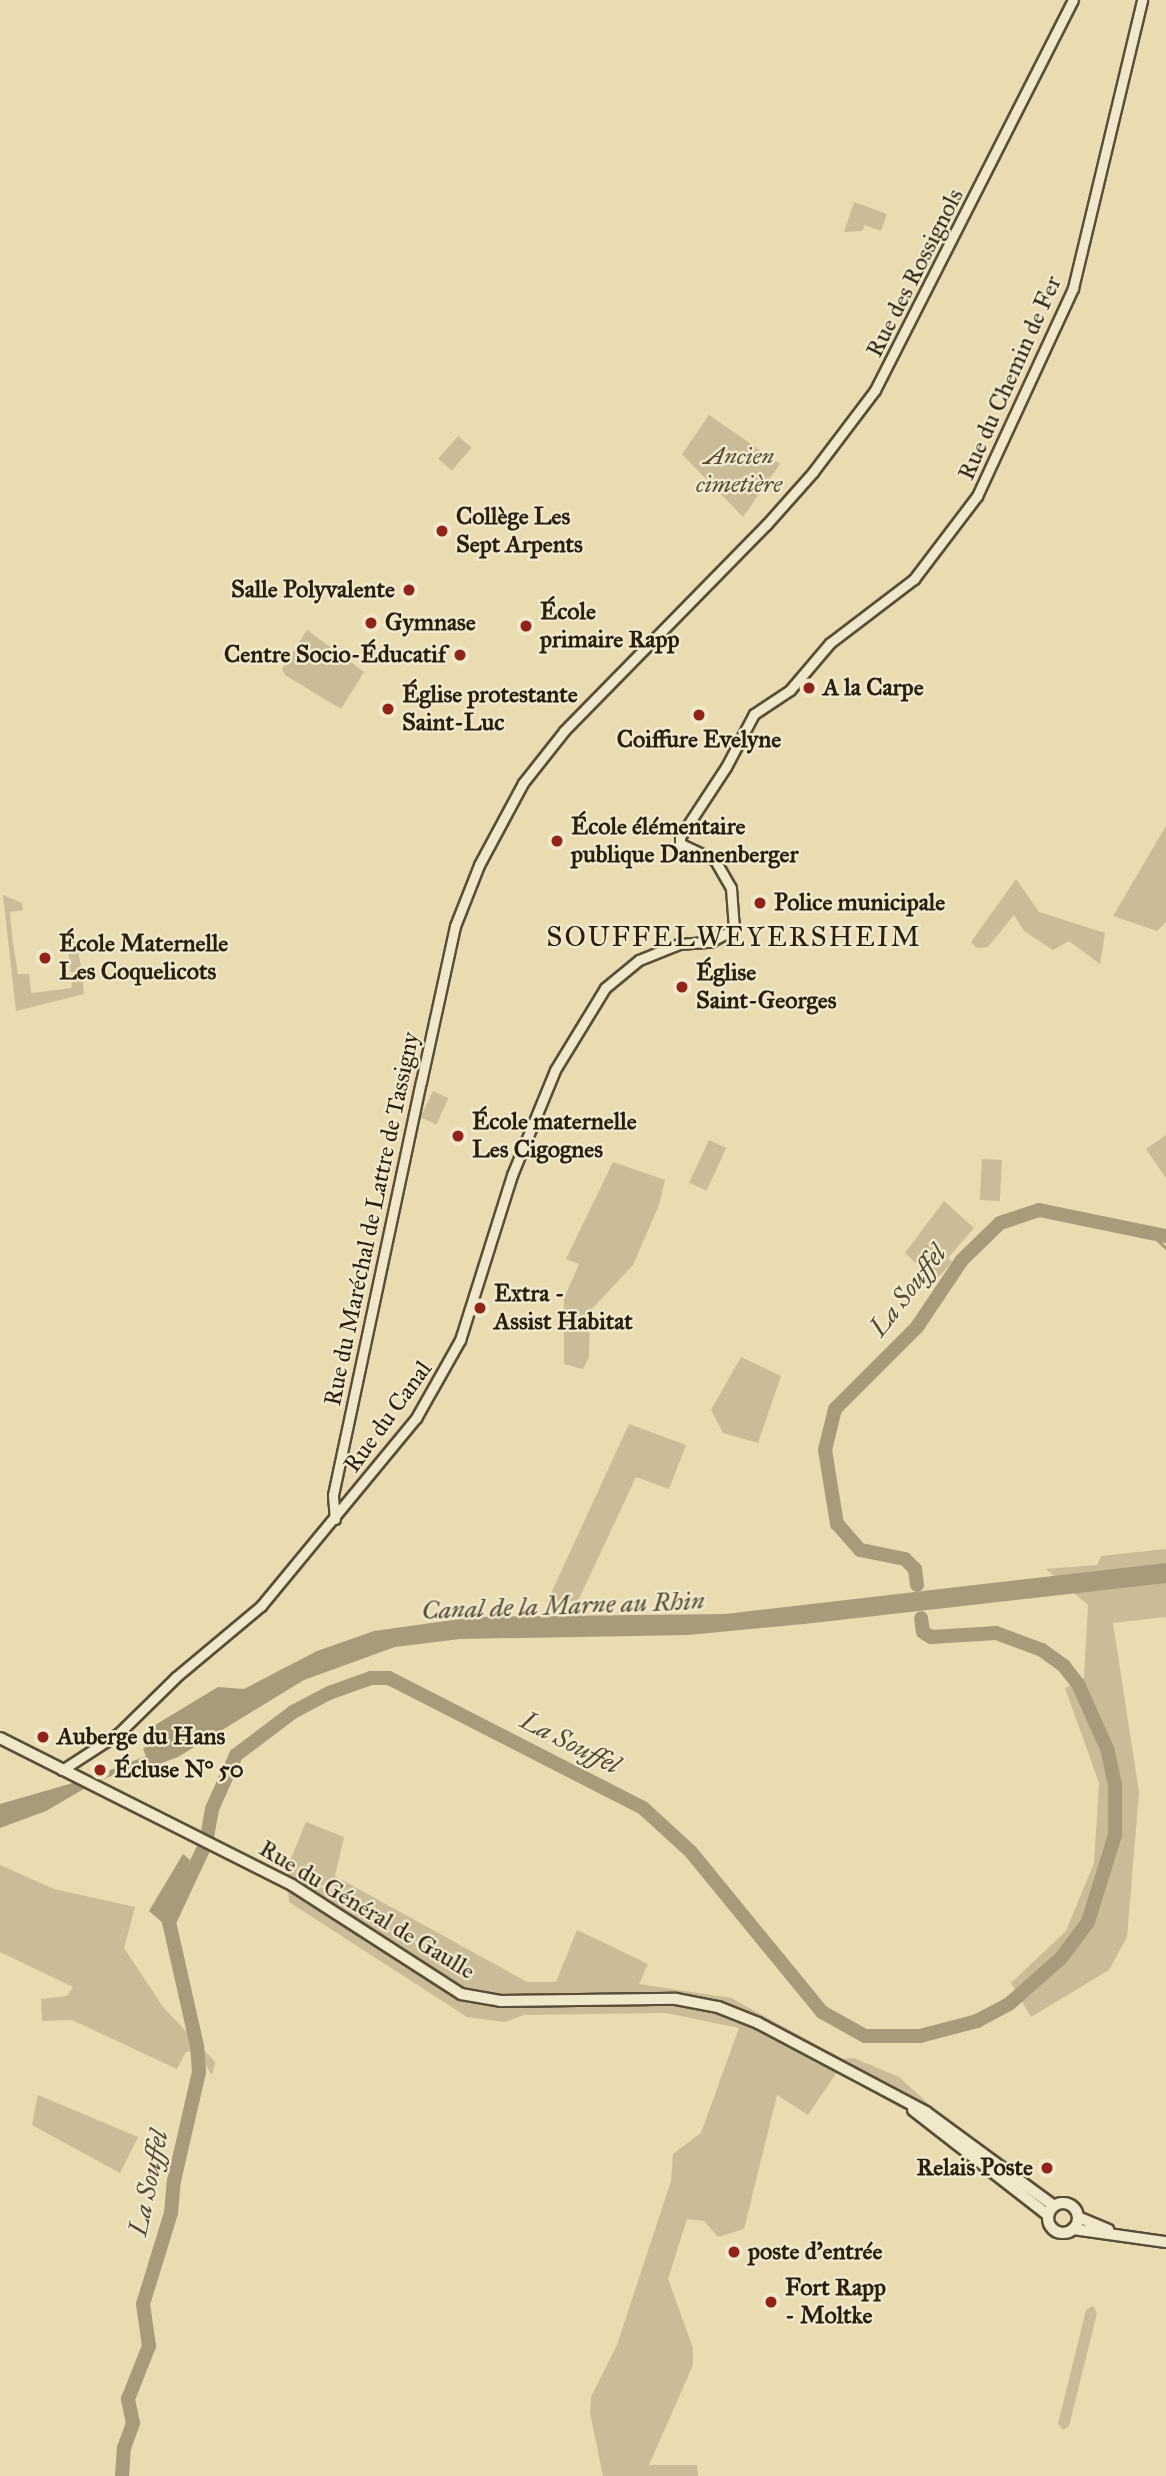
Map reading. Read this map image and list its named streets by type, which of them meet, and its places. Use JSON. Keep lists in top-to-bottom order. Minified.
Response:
{"streets":{"main road":["Rue du Général de Gaulle"],"street":["Rue des Rossignols","Rue du Chemin de Fer","Rue du Maréchal de Lattre de Tassigny","Rue du Canal"]},"crossings":[["Rue des Rossignols","Rue du Maréchal de Lattre de Tassigny"],["Rue du Chemin de Fer","Rue du Canal"],["Rue du Maréchal de Lattre de Tassigny","Rue du Canal"],["Rue du Canal","Rue du Général de Gaulle"]],"districts":["SOUFFELWEYERSHEIM"],"water":["La Souffel","Canal de la Marne au Rhin"],"parks":["Ancien cimetière"],"places":["Collège Les Sept Arpents","Salle Polyvalente","Gymnase","École primaire Rapp","Centre Socio-Éducatif","A la Carpe","Église protestante Saint-Luc","Coiffure Evelyne","École élémentaire publique Dannenberger","Police municipale","École Maternelle Les Coquelicots","Église Saint-Georges","École maternelle Les Cigognes","Extra - Assist Habitat","Auberge du Hans","Écluse N° 50","Relais Poste","poste d'entrée","Fort Rapp - Moltke"]}
